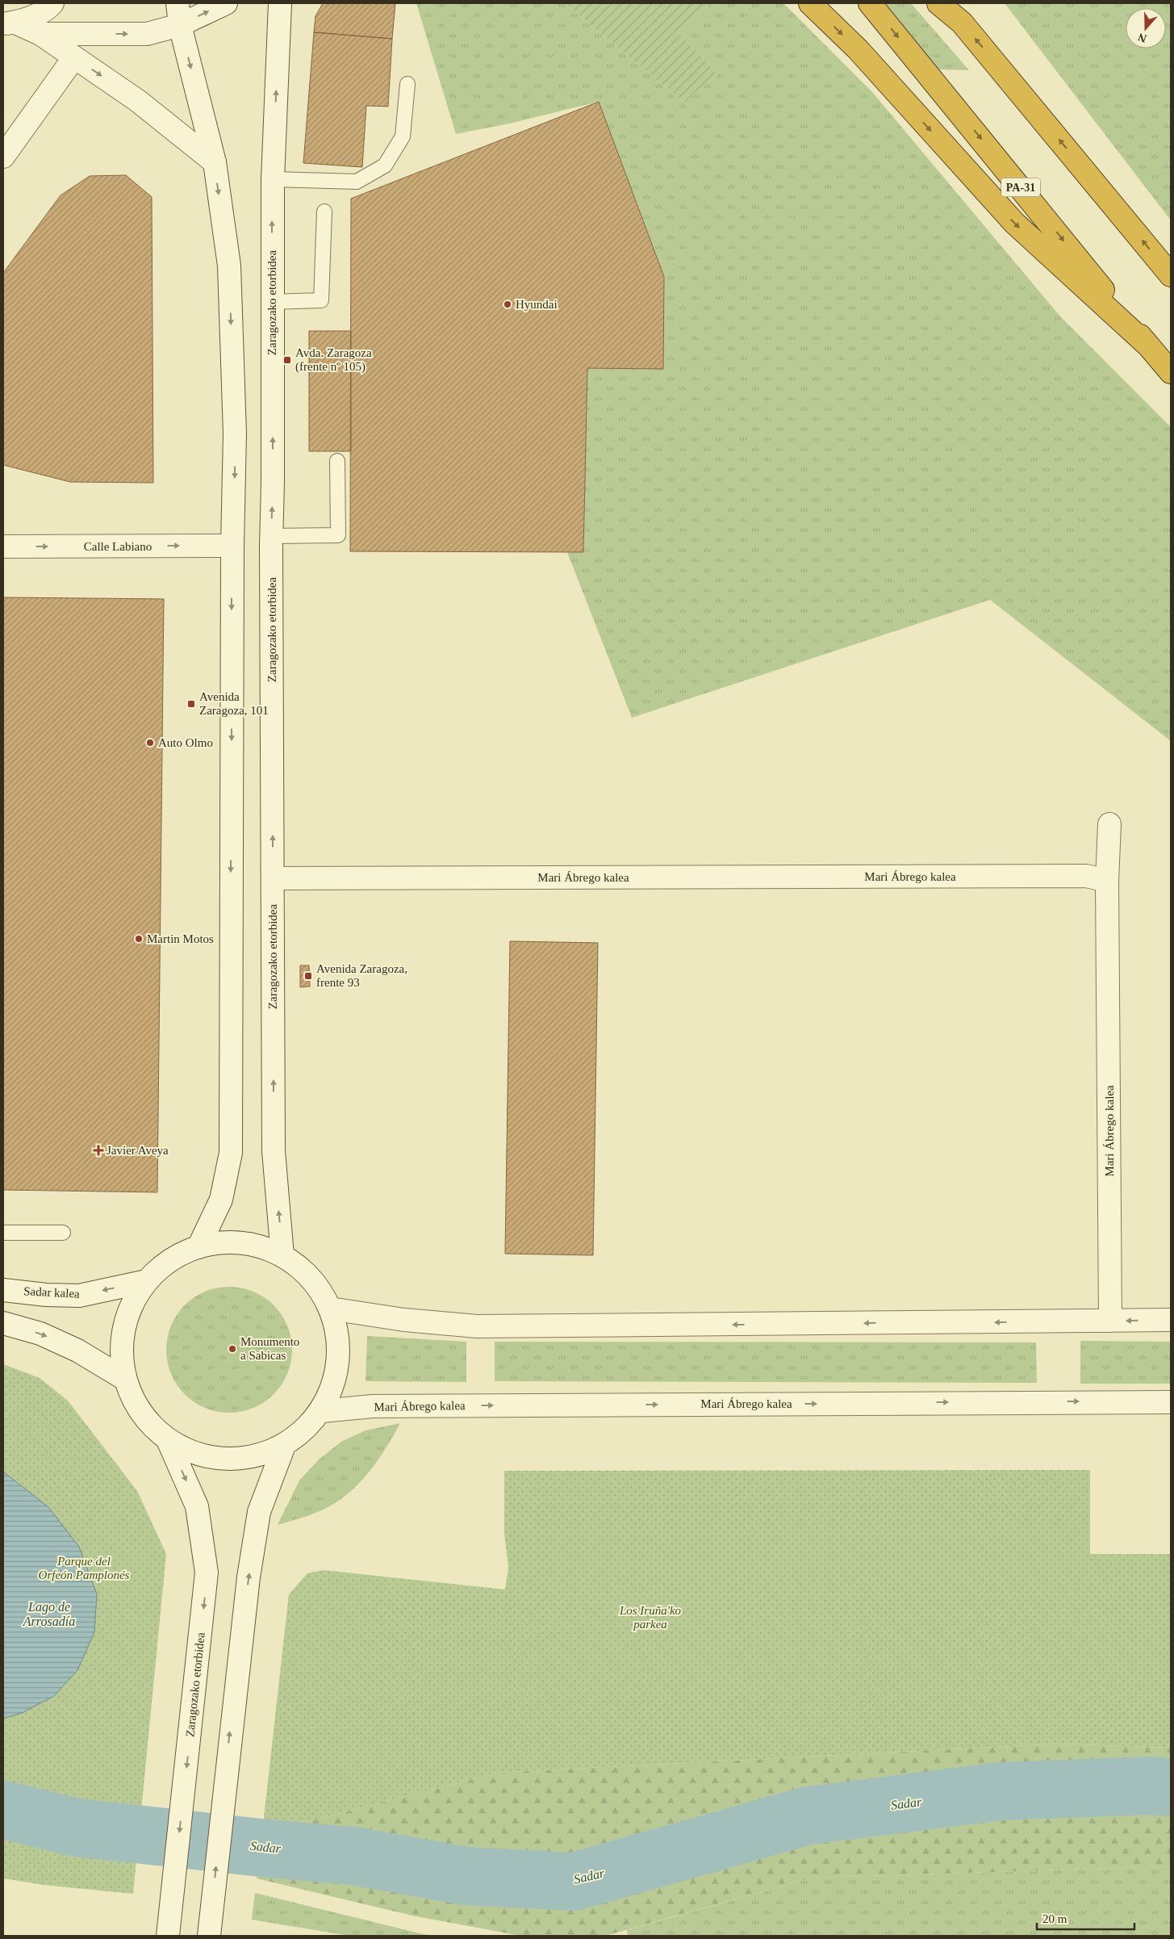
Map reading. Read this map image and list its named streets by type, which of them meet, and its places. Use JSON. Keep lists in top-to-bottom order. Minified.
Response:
{"streets":{"highway":["PA-31"],"main road":["Zaragozako etorbidea","Calle Labiano","Mari Ábrego kalea","Sadar kalea"]},"crossings":[["Zaragozako etorbidea","Mari Ábrego kalea"]],"one_way":["Calle Labiano","Sadar kalea"],"water":["Lago de Arrosadía","Sadar"],"parks":["Parque del Orfeón Pamplonés","Los Iruña'ko parkea"],"places":{"other":["Hyundai","Auto Olmo","Martin Motos","Monumento a Sabicas"],"transit":["Avda. Zaragoza (frente nº 105)","Avenida Zaragoza, 101","Avenida Zaragoza, frente 93"],"health":["Javier Aveya"]},"scale_bar":"20 m","north":"bottom"}
